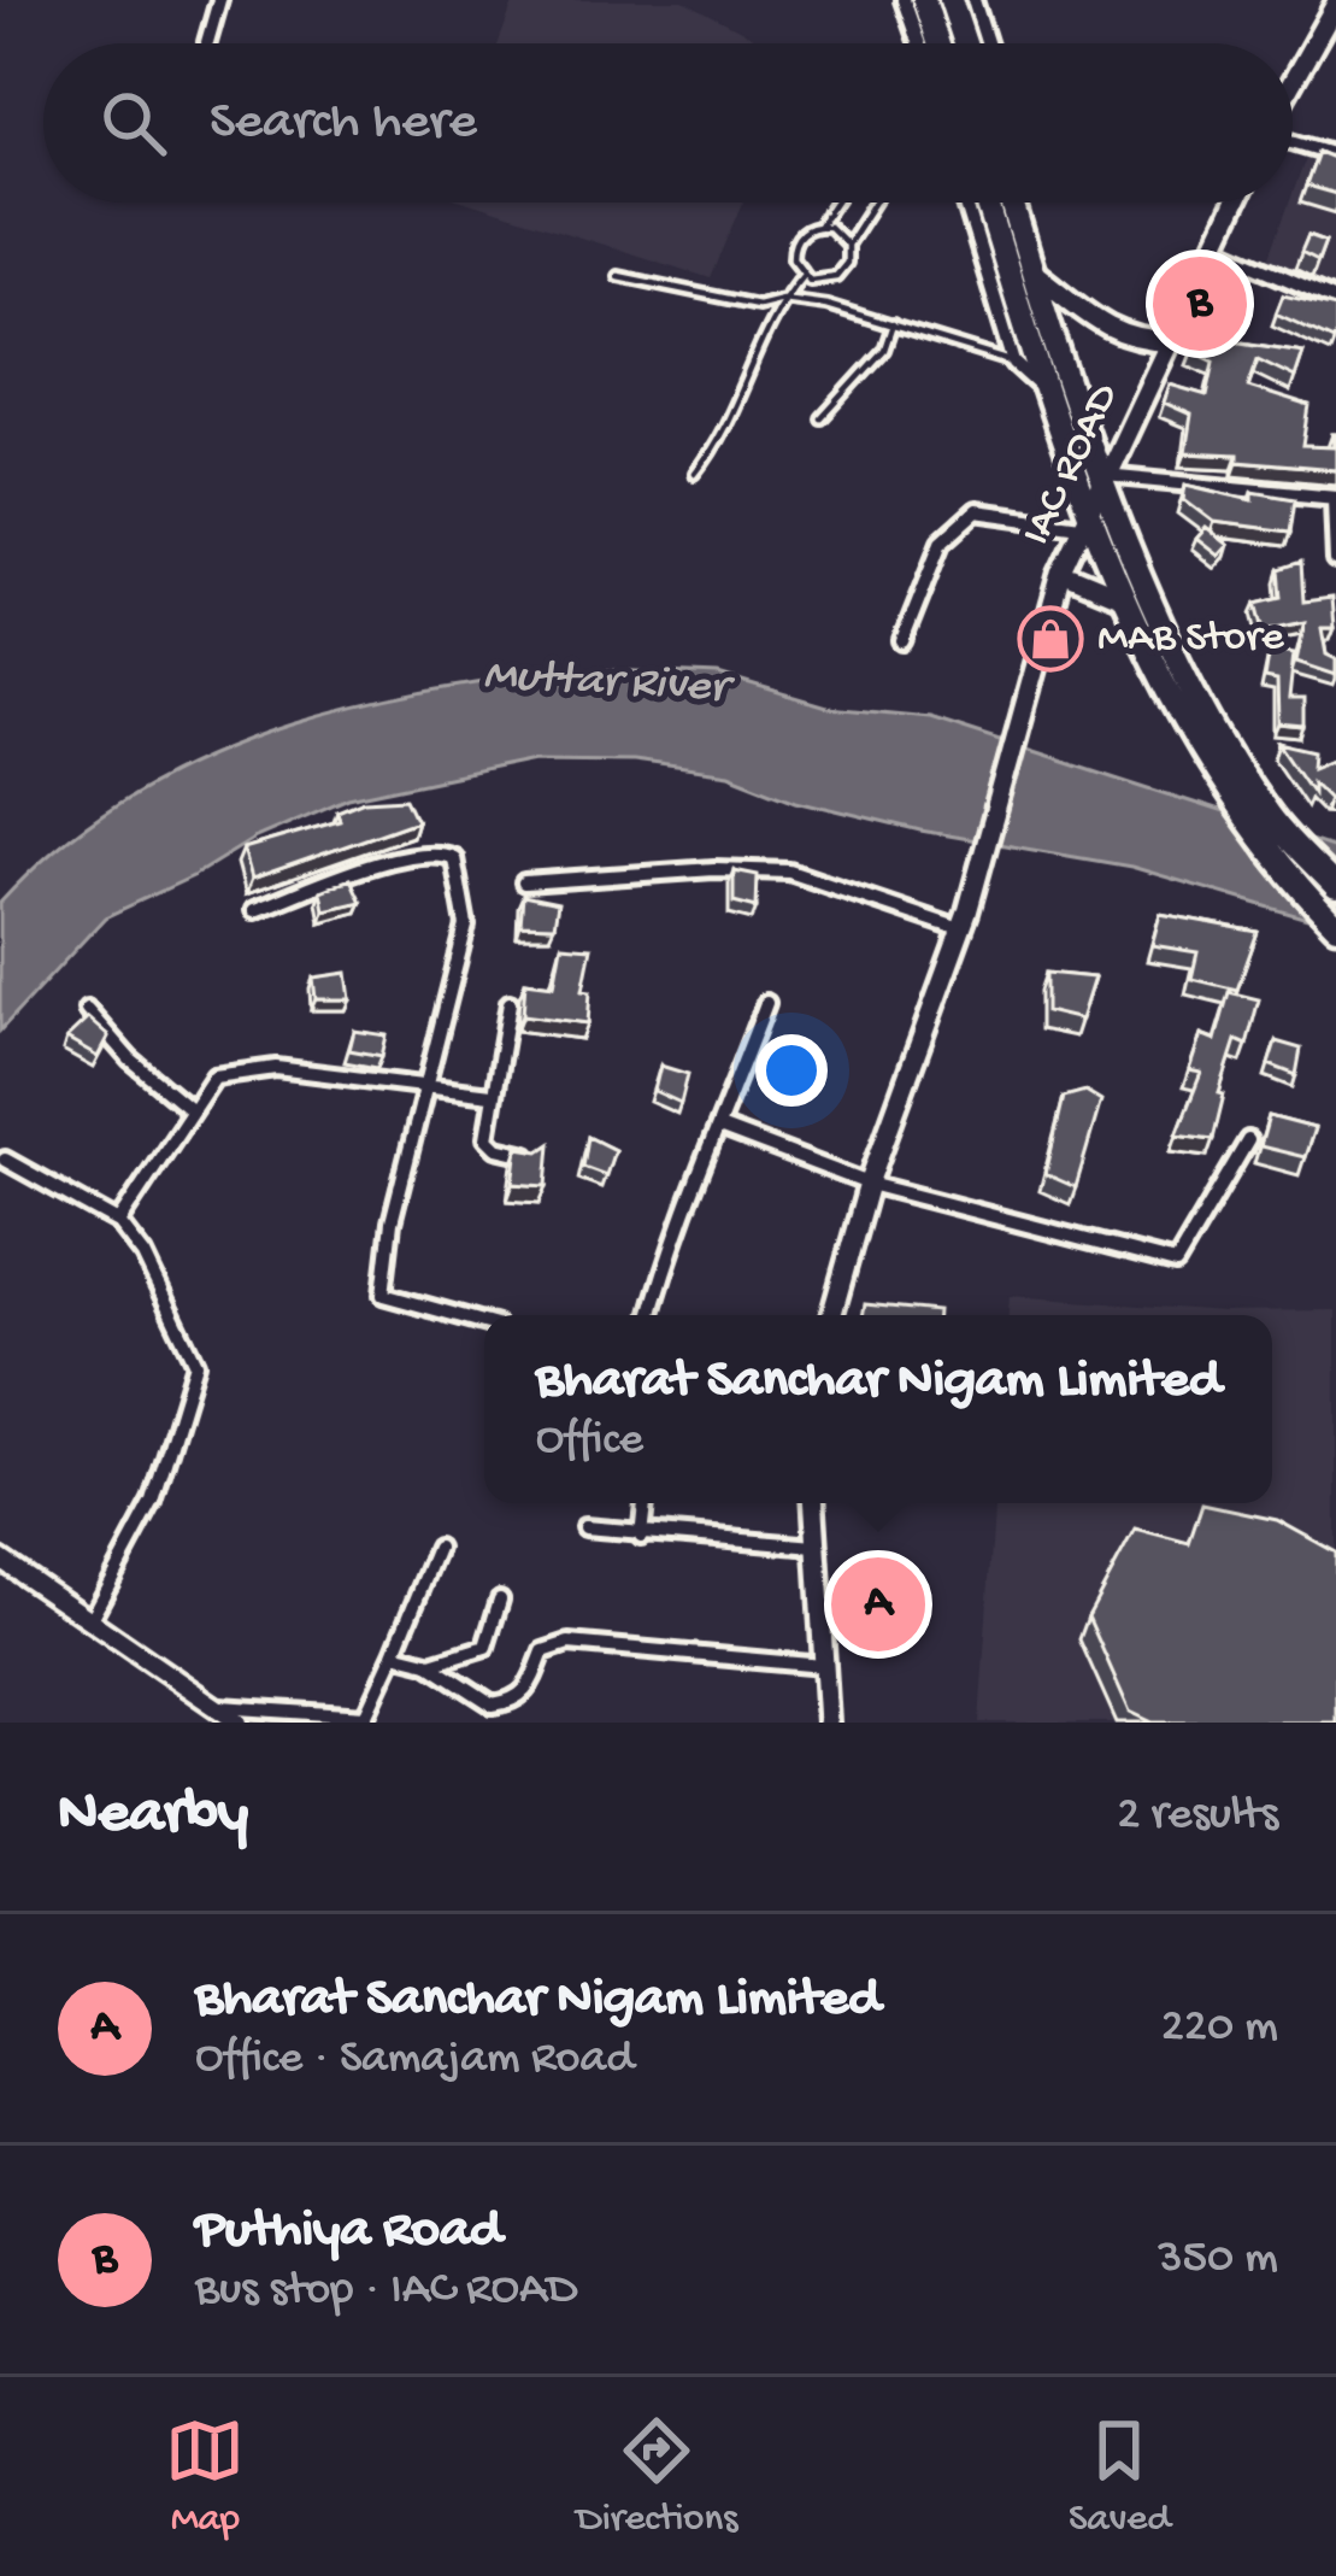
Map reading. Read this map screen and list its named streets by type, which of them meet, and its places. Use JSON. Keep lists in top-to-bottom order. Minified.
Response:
{"streets":{"main road":["IAC ROAD"]},"water":["Muttar River"],"places":{"shop":["MAB Store"]},"page":{"search":"Search here","pins":["B","A"],"popup":["Bharat Sanchar Nigam Limited","Office"],"heading":["Nearby","2 results"],"list":[{"mark":"A","name":"Bharat Sanchar Nigam Limited","note":"Office · Samajam Road","value":"220 m"},{"mark":"B","name":"Puthiya Road","note":"Bus stop · IAC ROAD","value":"350 m"}],"nav":["Map","Directions","Saved"]}}
